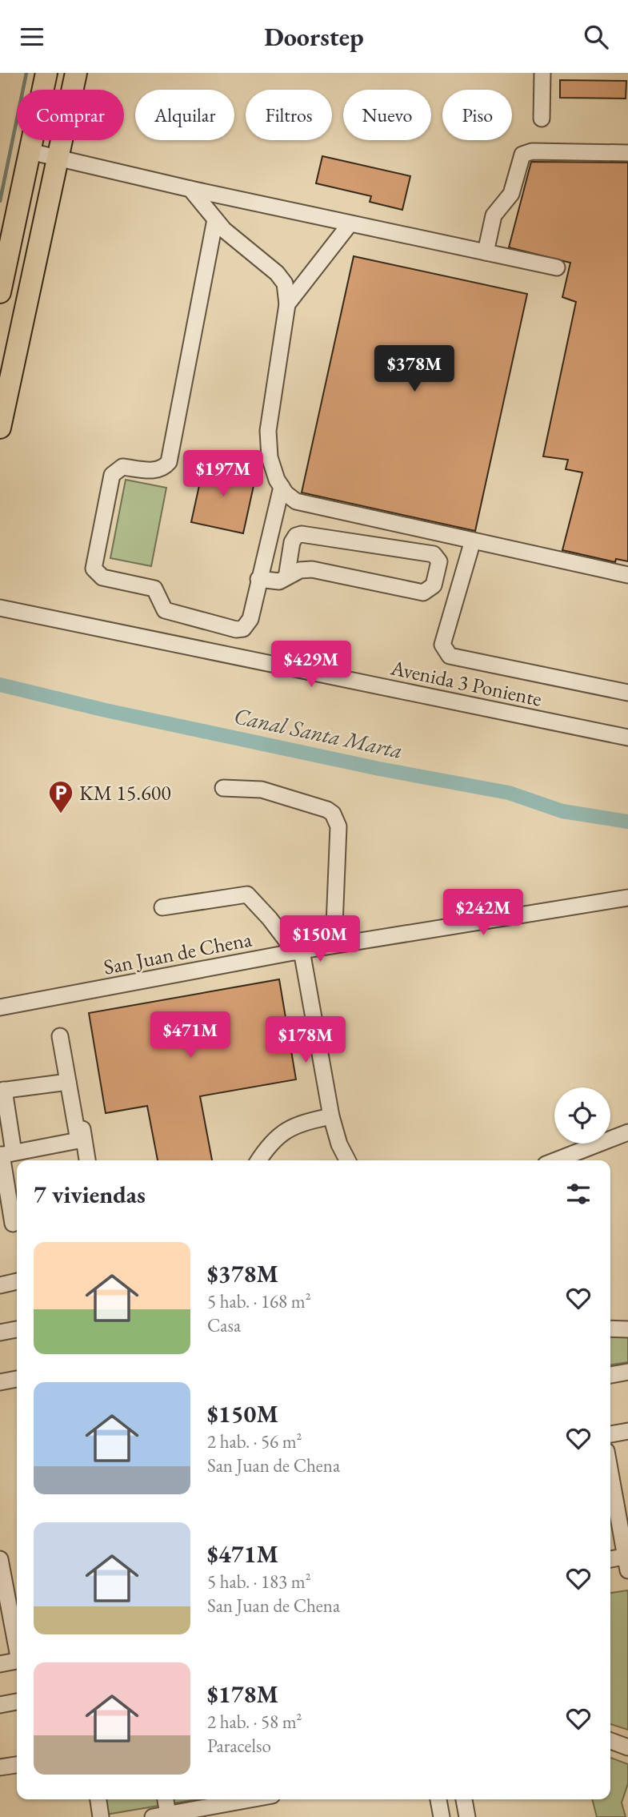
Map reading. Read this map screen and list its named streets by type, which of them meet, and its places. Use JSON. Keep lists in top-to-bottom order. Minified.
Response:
{"streets":{"street":["Avenida 3 Poniente","San Juan de Chena"]},"water":["Canal Santa Marta"],"places":{"parking":["KM 15.600"]},"page":{"header":"Doorstep","chip":["Comprar","Alquilar","Filtros","Nuevo","Piso"],"price":["$378M","$197M","$429M","$242M","$150M","$471M","$178M"],"heading":"7 viviendas","list":[{"name":"$378M","note":"5 hab. · 168 m² · Casa"},{"name":"$150M","note":"2 hab. · 56 m² · San Juan de Chena"},{"name":"$471M","note":"5 hab. · 183 m² · San Juan de Chena"},{"name":"$178M","note":"2 hab. · 58 m² · Paracelso"}]}}
